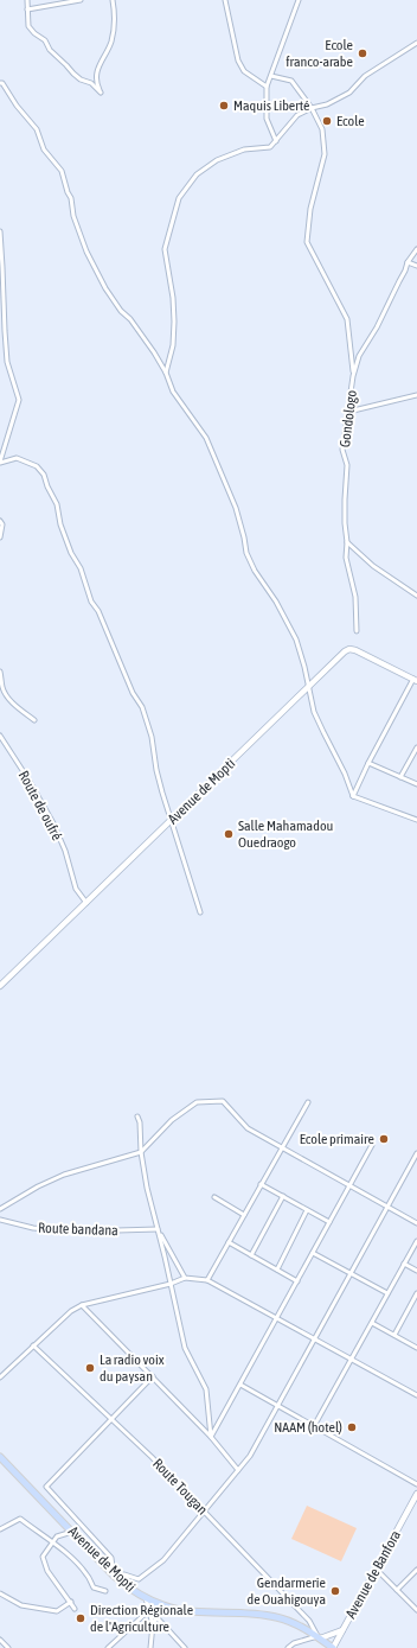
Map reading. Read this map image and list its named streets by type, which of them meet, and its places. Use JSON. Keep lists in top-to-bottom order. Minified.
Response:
{"streets":{"main road":["Avenue de Mopti"],"street":["Gondologo","Route de oufré","Route bandana","Route Tougan","Avenue de Banfora"]},"crossings":[["Avenue de Mopti","Route de oufré"],["Avenue de Mopti","Route Tougan"],["Avenue de Mopti","Avenue de Banfora"]],"places":["Ecole franco-arabe","Maquis Liberté","Ecole","Salle Mahamadou Ouedraogo","Ecole primaire","La radio voix du paysan","NAAM (hotel)","Gendarmerie de Ouahigouya","Direction Régionale de l'Agriculture"]}
